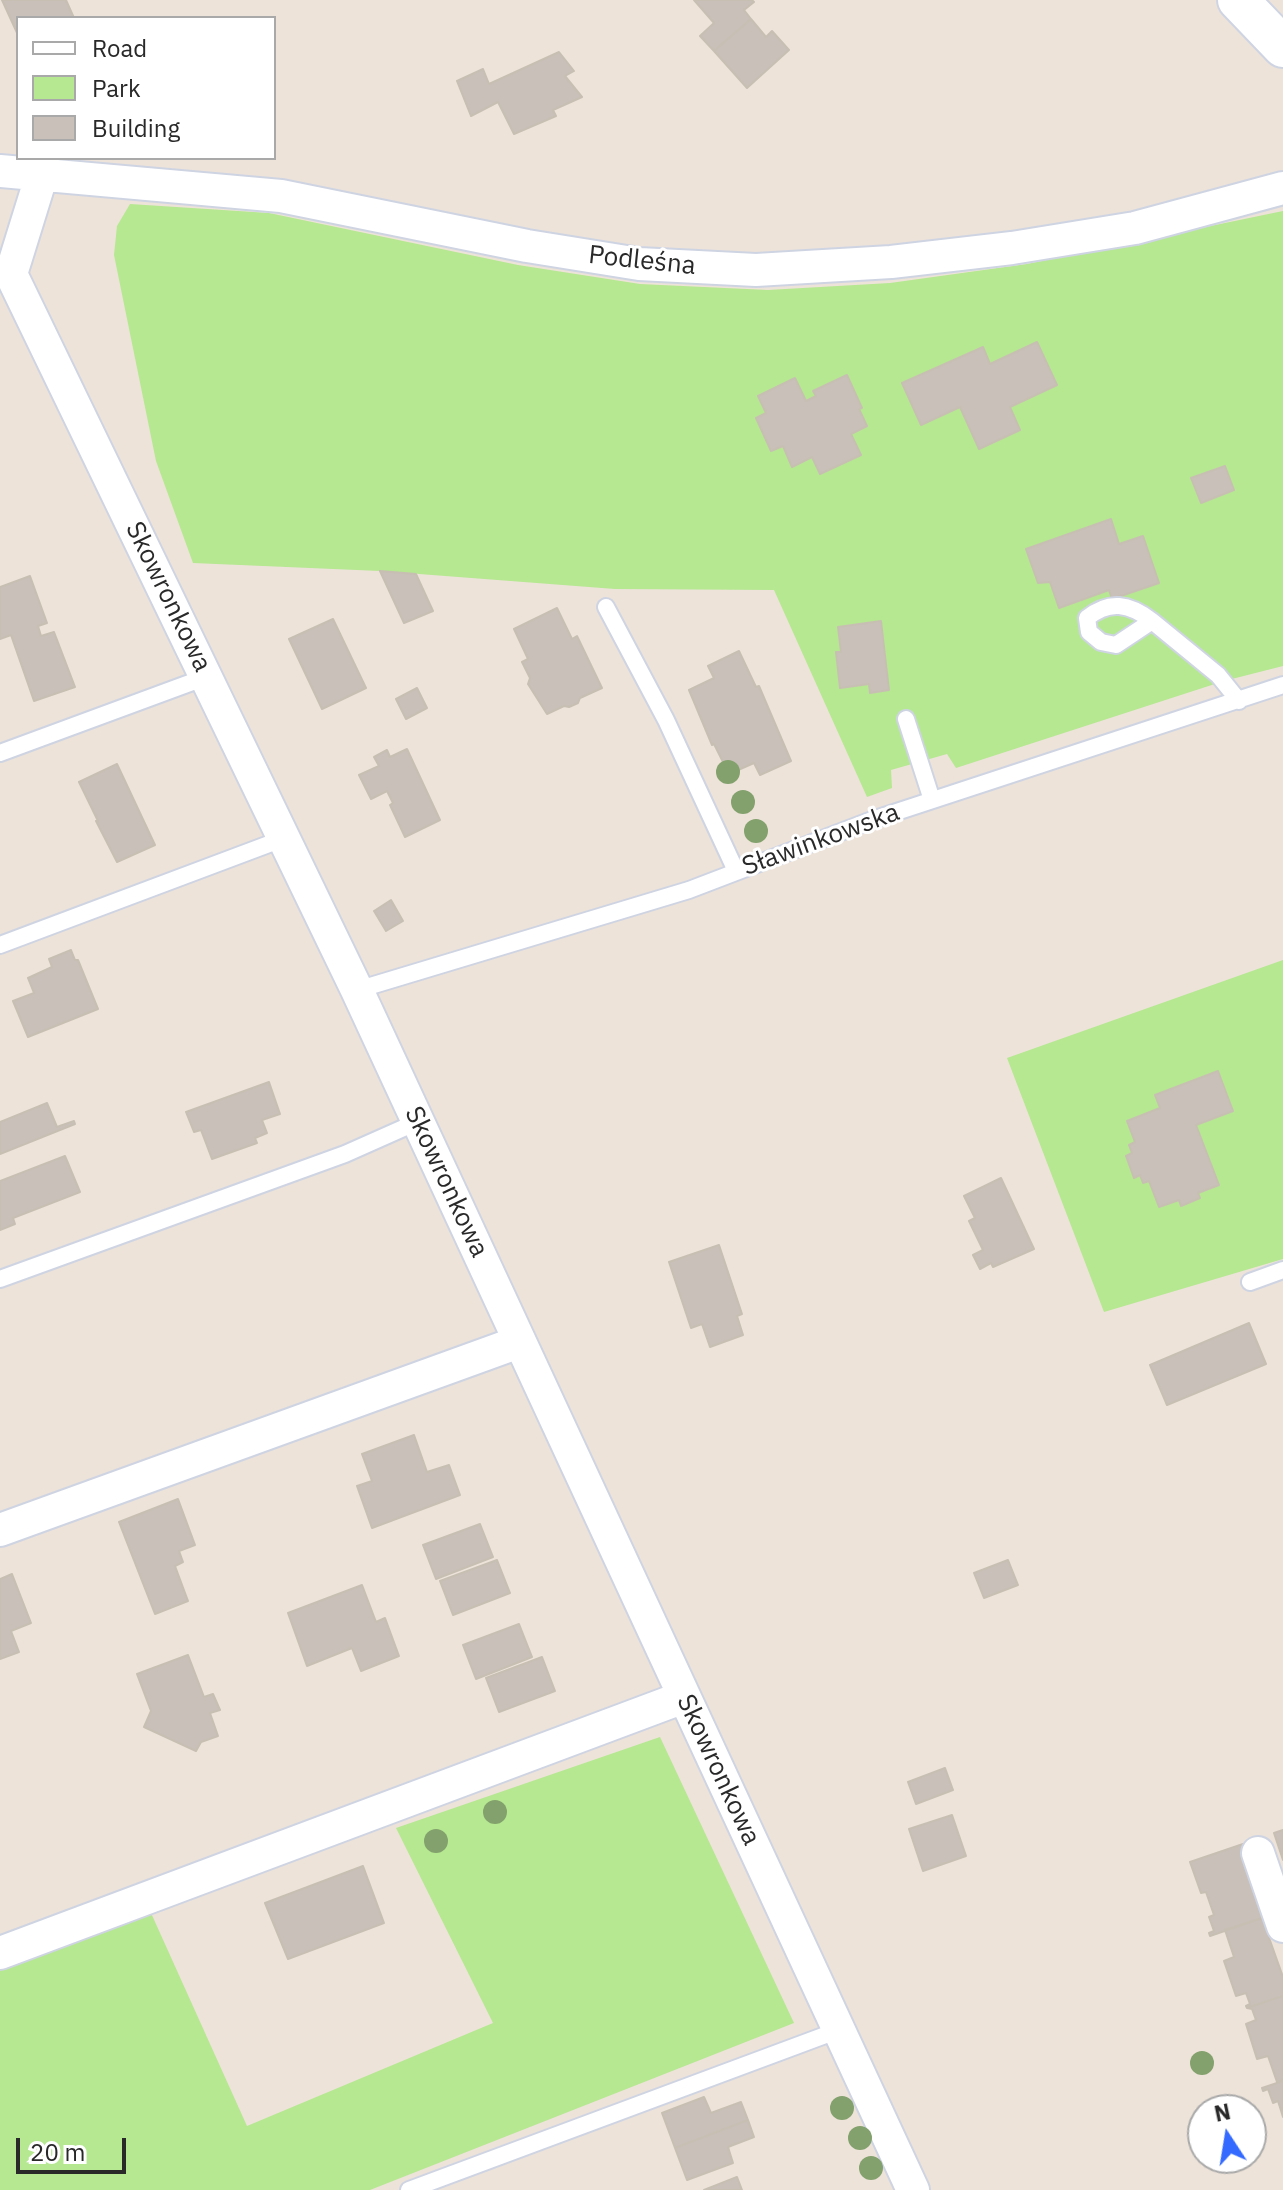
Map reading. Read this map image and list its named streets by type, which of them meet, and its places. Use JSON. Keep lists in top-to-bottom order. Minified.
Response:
{"streets":{"street":["Podleśna","Skowronkowa"],"lane":["Sławinkowska"]},"crossings":[["Podleśna","Skowronkowa"],["Skowronkowa","Sławinkowska"]],"legend":["Road","Park","Building"],"scale_bar":"20 m","north":"top"}
